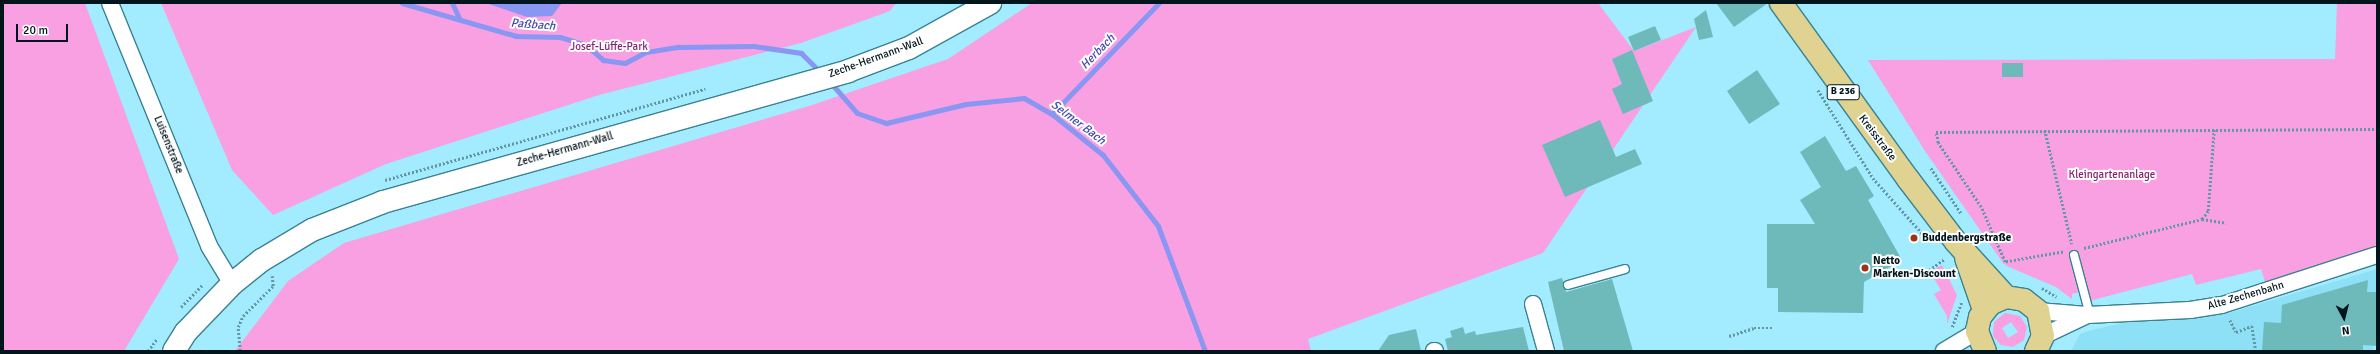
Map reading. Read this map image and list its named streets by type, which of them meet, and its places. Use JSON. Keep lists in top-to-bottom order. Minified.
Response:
{"streets":{"main road":["B 236","Kreisstraße"],"street":["Zeche-Hermann-Wall","Luisenstraße","Alte Zechenbahn"]},"crossings":[["Zeche-Hermann-Wall","Luisenstraße"]],"water":["Paßbach","Herbach","Selmer Bach"],"parks":["Josef-Lüffe-Park","Kleingartenanlage"],"places":["Buddenbergstraße","Netto Marken-Discount"],"scale_bar":"20 m","north":"bottom"}
